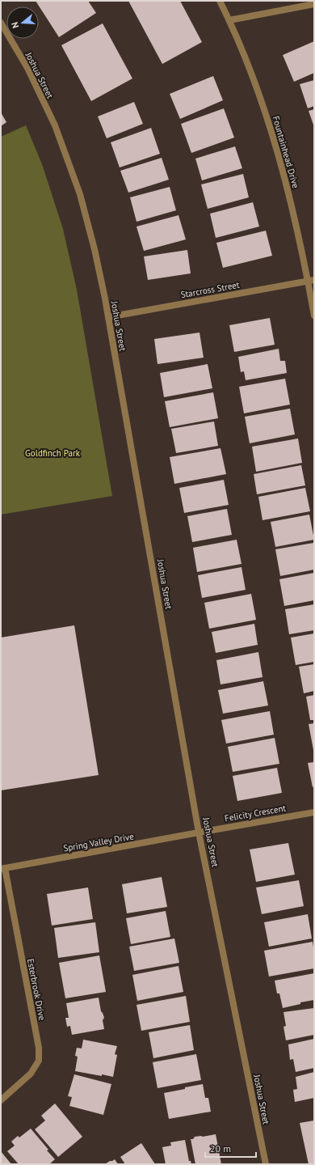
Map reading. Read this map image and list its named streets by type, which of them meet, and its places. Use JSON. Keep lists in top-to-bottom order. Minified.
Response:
{"streets":{"street":["Joshua Street","Fountainhead Drive","Starcross Street","Felicity Crescent","Spring Valley Drive","Esterbrook Drive"]},"crossings":[["Joshua Street","Starcross Street"],["Joshua Street","Felicity Crescent"],["Joshua Street","Spring Valley Drive"],["Fountainhead Drive","Starcross Street"],["Felicity Crescent","Spring Valley Drive"],["Spring Valley Drive","Esterbrook Drive"]],"parks":["Goldfinch Park"],"scale_bar":"20 m","north":"left"}
